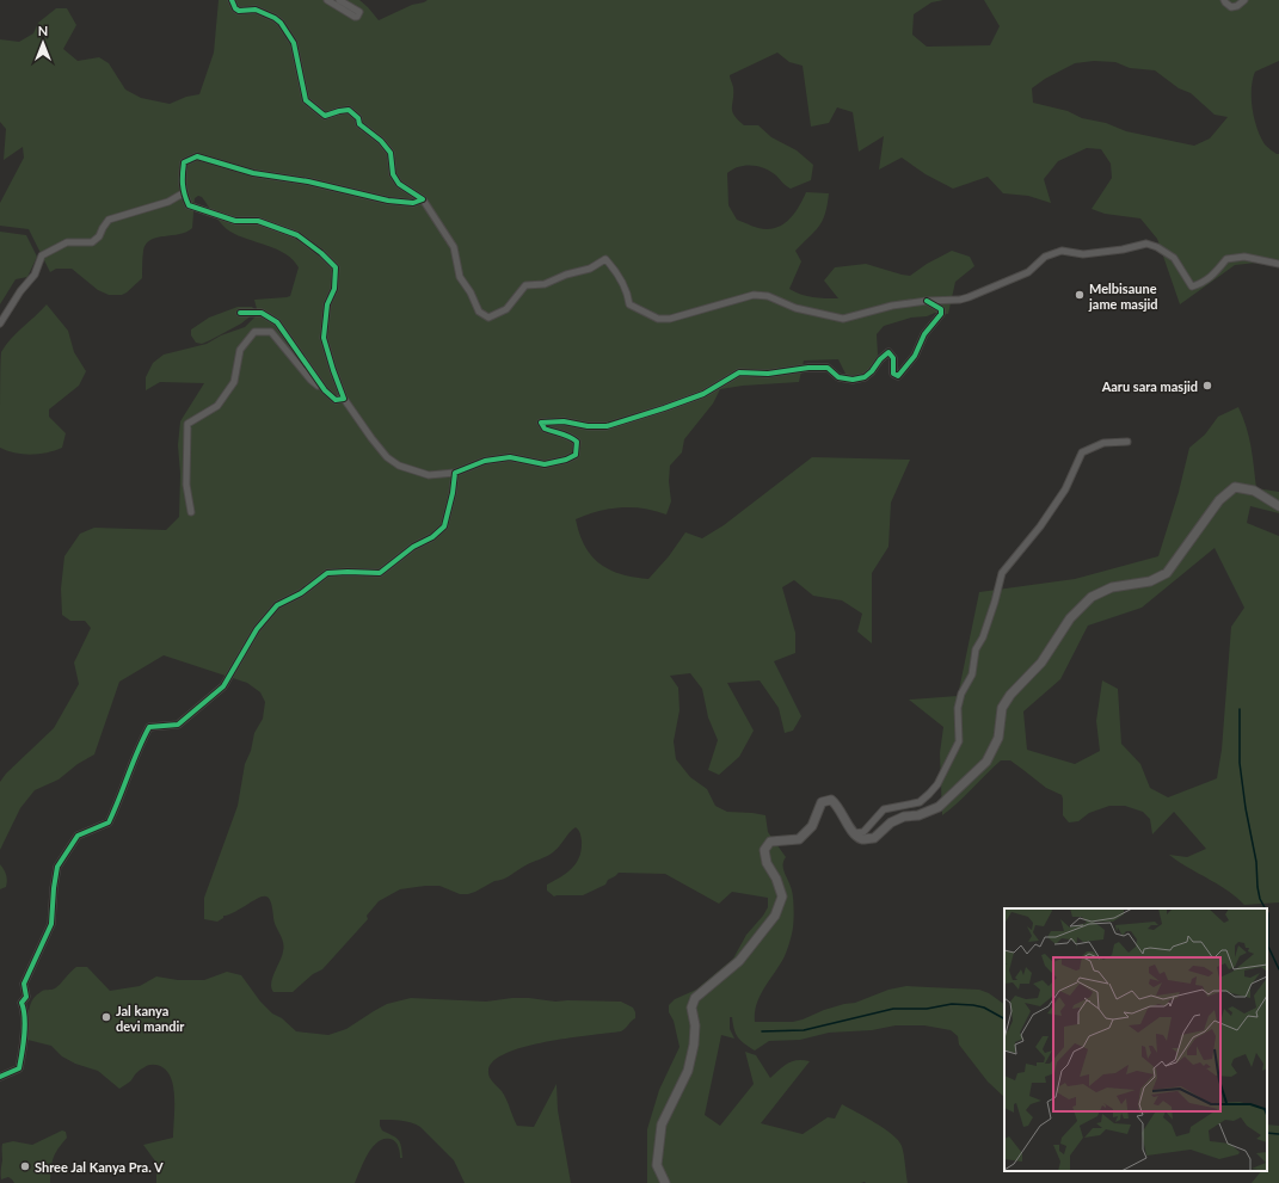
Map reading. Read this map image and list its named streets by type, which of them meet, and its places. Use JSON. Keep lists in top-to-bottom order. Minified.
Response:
{"places":["Melbisaune jame masjid","Aaru sara masjid","Jal kanya devi mandir","Shree Jal Kanya Pra. V"],"north":"top"}
